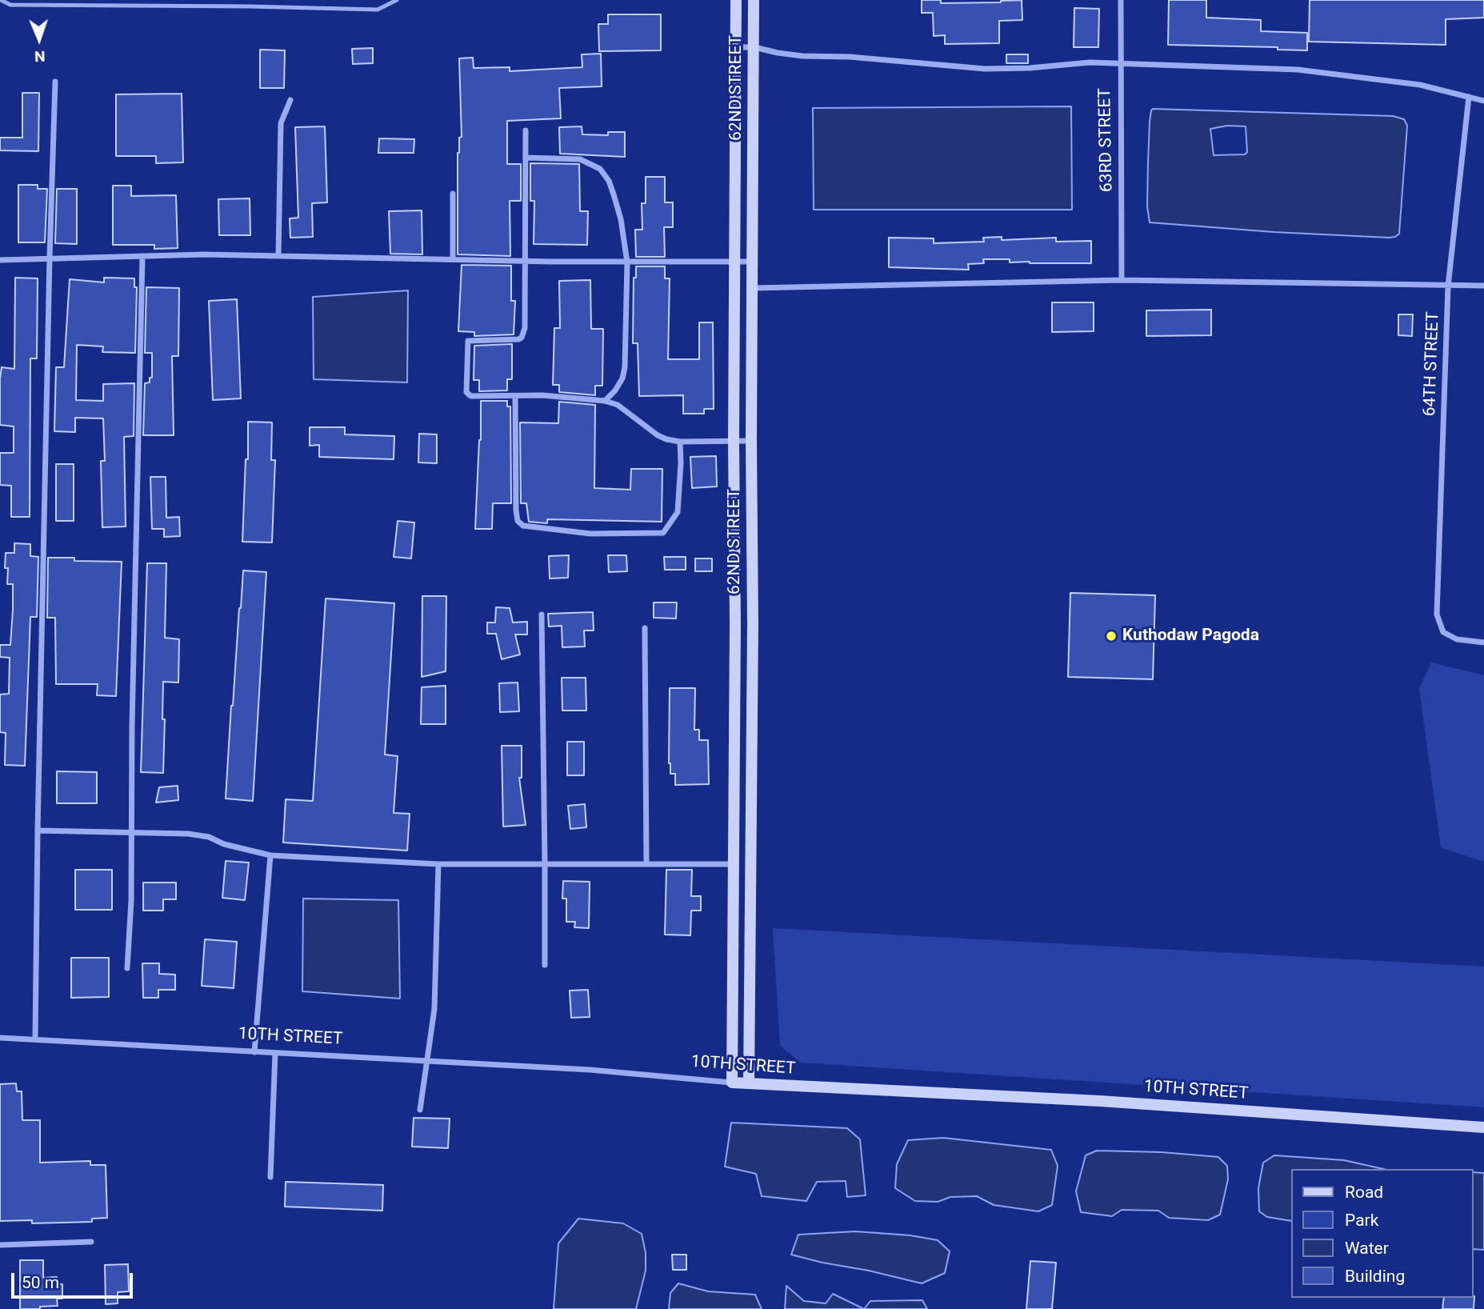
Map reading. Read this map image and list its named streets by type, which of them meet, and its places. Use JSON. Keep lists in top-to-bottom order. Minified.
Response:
{"streets":{"main road":["62ND STREET","10TH STREET"],"street":["63RD STREET","64TH STREET"]},"crossings":[["62ND STREET","10TH STREET"]],"places":["Kuthodaw Pagoda"],"legend":["Road","Park","Water","Building"],"scale_bar":"50 m","north":"bottom"}
